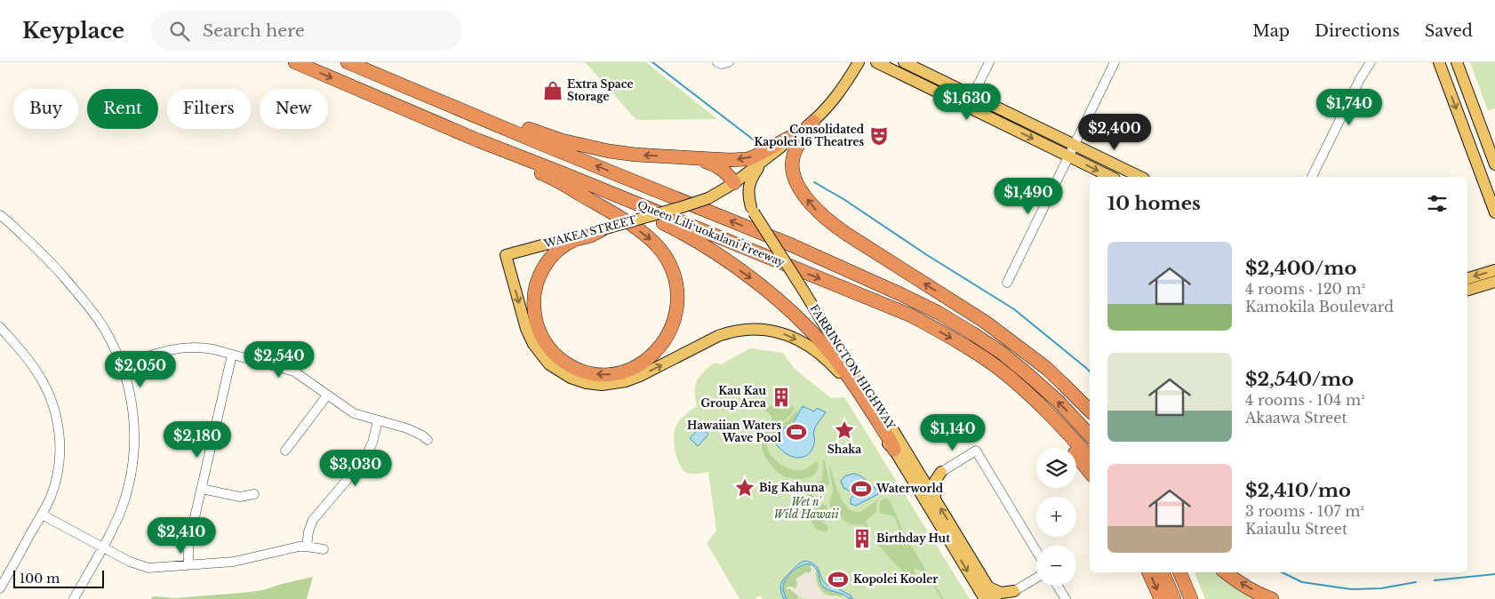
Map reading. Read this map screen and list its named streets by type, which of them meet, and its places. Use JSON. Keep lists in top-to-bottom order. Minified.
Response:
{"streets":{"highway":["Queen Liliʻuokalani Freeway"],"main road":["WAKEA STREET","FARRINGTON HIGHWAY"]},"crossings":[["WAKEA STREET","FARRINGTON HIGHWAY"]],"parks":["Wet n' Wild Hawaii"],"places":{"shop":["Extra Space Storage"],"theatre":["Consolidated Kapolei 16 Theatres"],"building":["Kau Kau Group Area","Birthday Hut"],"place":["Shaka","Big Kahuna"],"sports":["Hawaiian Waters Wave Pool","Waterworld","Kopolei Kooler"]},"scale_bar":"100 m","page":{"header":"Keyplace","search":"Search here","nav":["Map","Directions","Saved"],"price":["$1,630","$1,740","$2,400","$1,490","$2,540","$2,050","$1,140","$2,180","$3,030","$2,410"],"chip":["Buy","Rent","Filters","New"],"heading":"10 homes","list":[{"name":"$2,400/mo","note":"4 rooms · 120 m² · Kamokila Boulevard"},{"name":"$2,540/mo","note":"4 rooms · 104 m² · Akaawa Street"},{"name":"$2,410/mo","note":"3 rooms · 107 m² · Kaiaulu Street"}],"map_buttons":["+","−"],"scale":"100 m"}}
